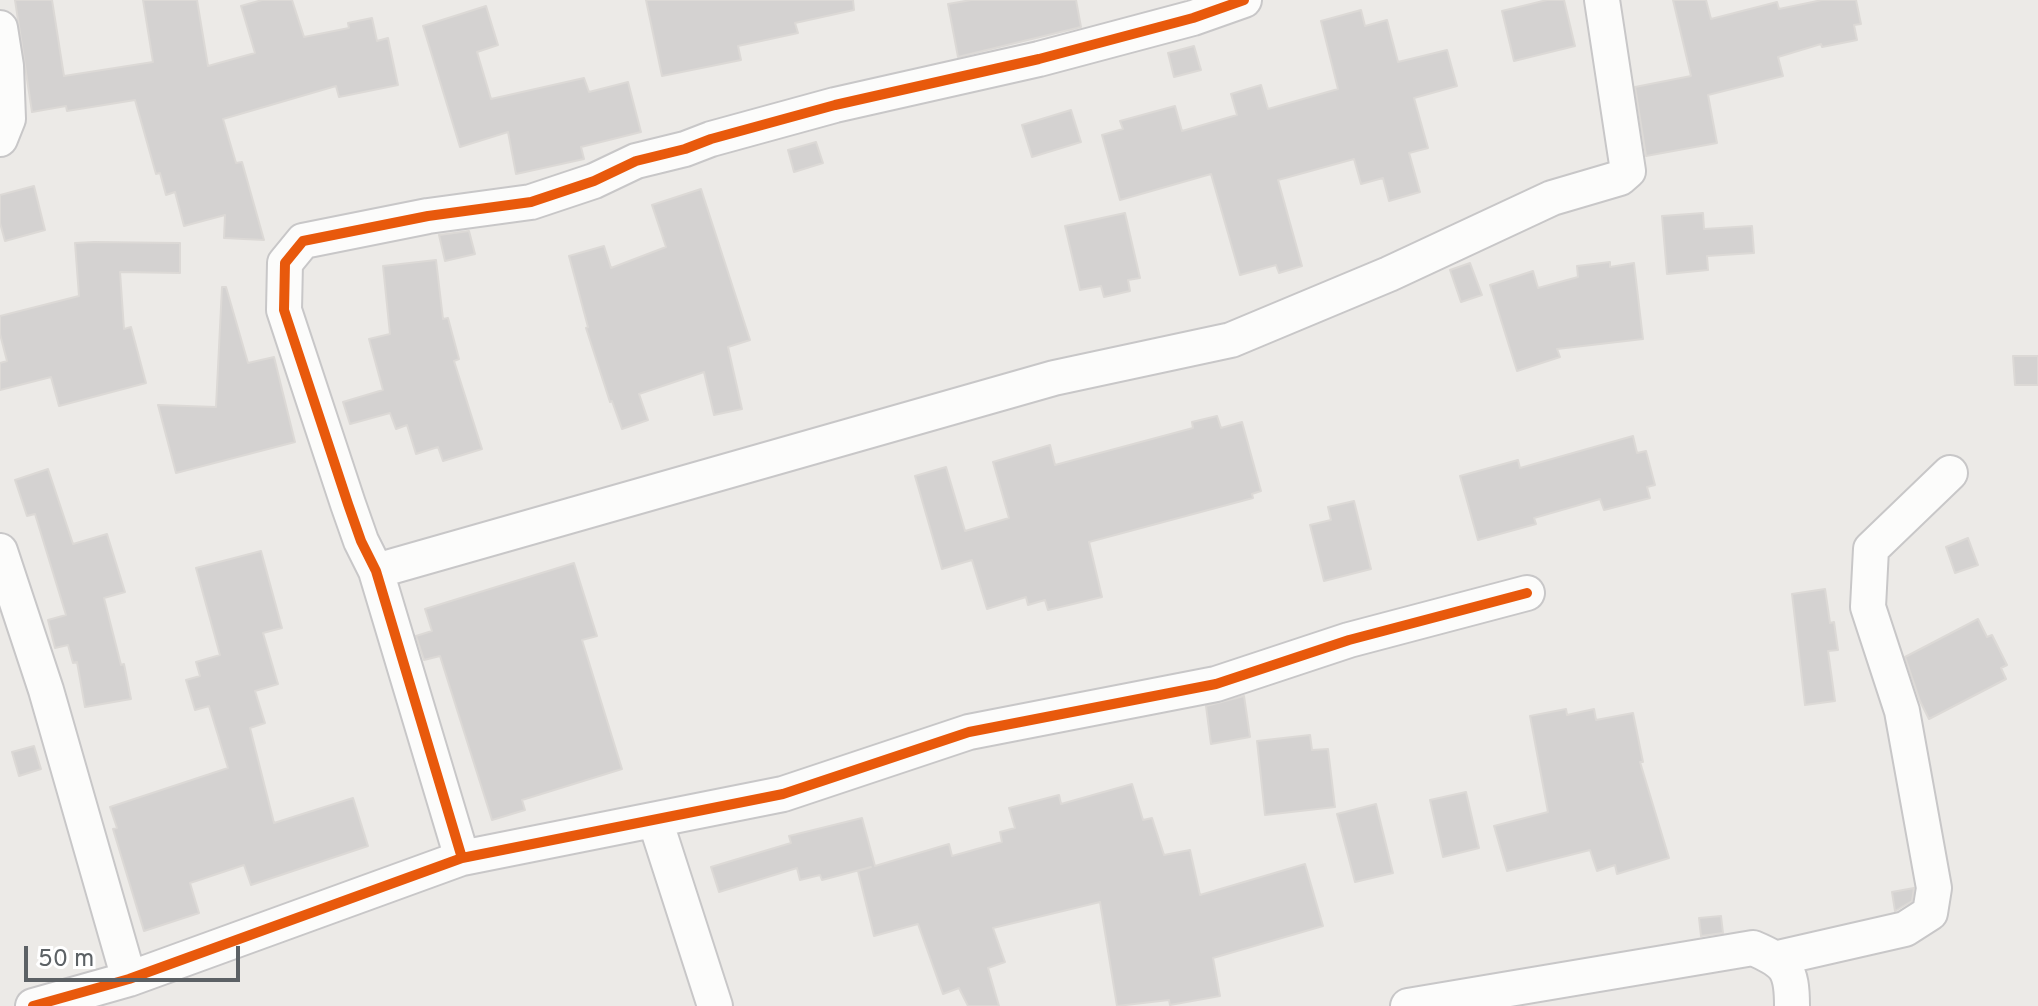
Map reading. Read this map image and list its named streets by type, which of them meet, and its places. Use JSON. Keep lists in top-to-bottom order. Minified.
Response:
{"scale_bar":"50 m"}
